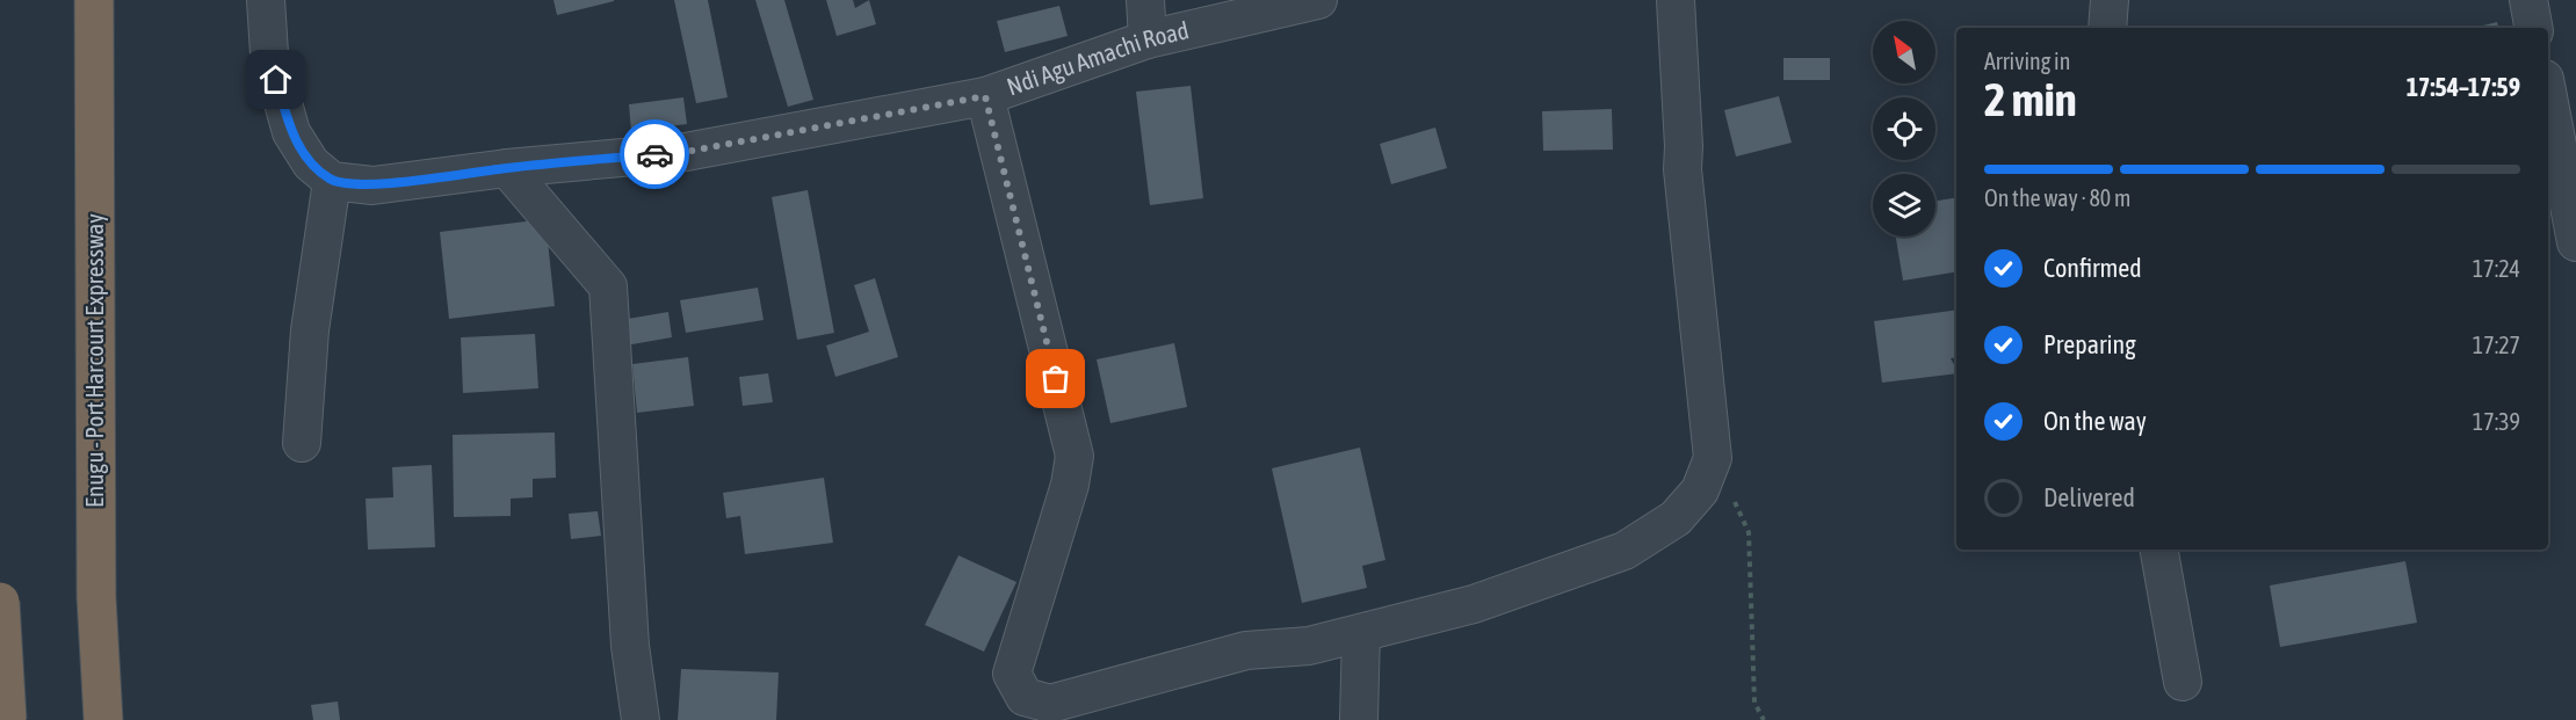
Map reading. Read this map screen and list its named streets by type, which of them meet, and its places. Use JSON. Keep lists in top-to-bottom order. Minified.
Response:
{"streets":{"highway":["Enugu - Port Harcourt Expressway"],"street":["Ndi Agu Amachi Road"]},"north":"top left","page":{"heading":["2 min","Arriving in","17:54–17:59"],"bar":"On the way · 80 m","list":[["Confirmed","17:24"],["Preparing","17:27"],["On the way","17:39"],"Delivered"]}}
